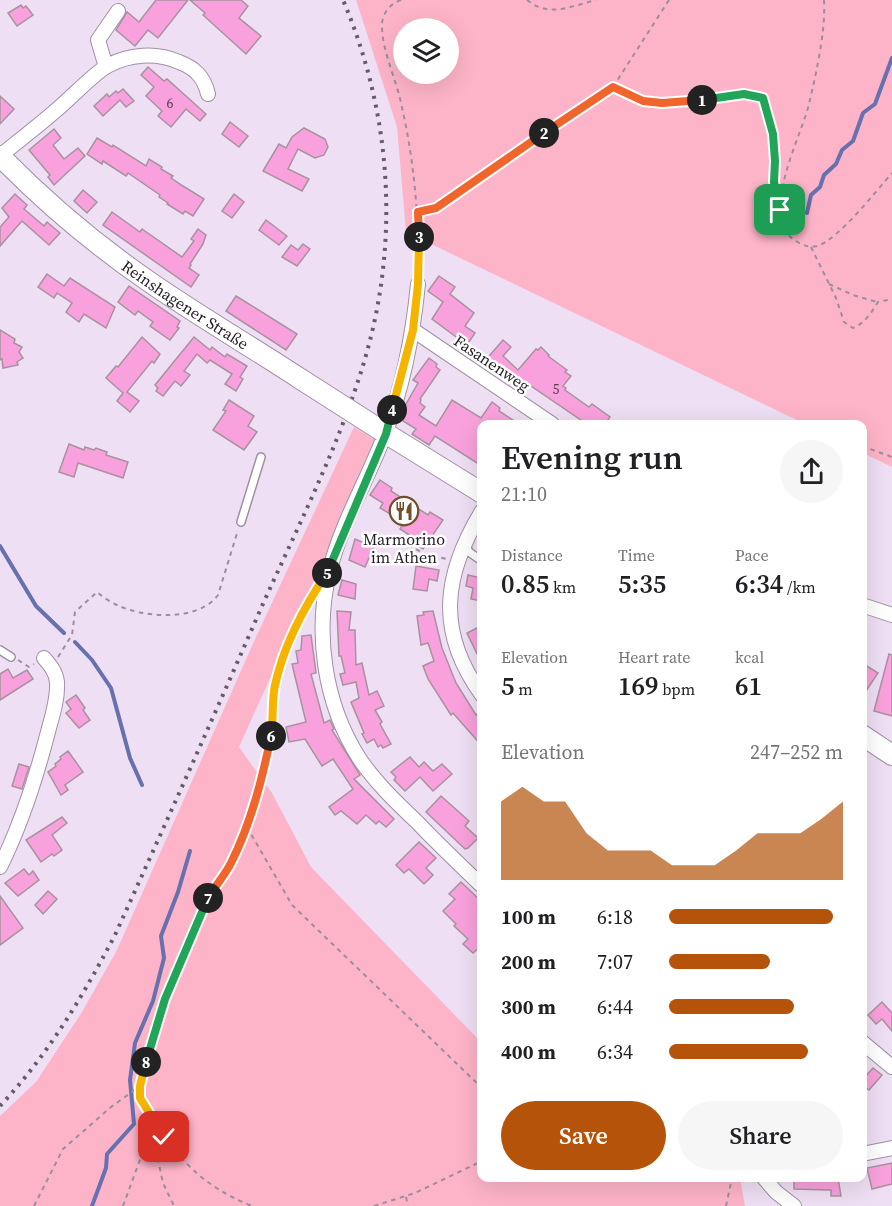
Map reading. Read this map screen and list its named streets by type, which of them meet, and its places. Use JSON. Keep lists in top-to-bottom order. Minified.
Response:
{"streets":{"main road":["Reinshagener Straße"],"street":["Fasanenweg"]},"places":{"restaurant":["Marmorino im Athen"]},"house_numbers":["6","5"],"page":{"pins":["1","2","3","4","5","6","7","8"],"heading":["Evening run","21:10"],"stats":[["Distance","0.85 km"],["Time","5:35"],["Pace","6:34 /km"],["Elevation","5 m"],["Heart rate","169 bpm"],["kcal","61"]],"chart":["Elevation","247–252 m"],"list":[{"name":"100 m","note":"6:18"},{"name":"200 m","note":"7:07"},{"name":"300 m","note":"6:44"},{"name":"400 m","note":"6:34"}],"buttons":["Save","Share"]}}
